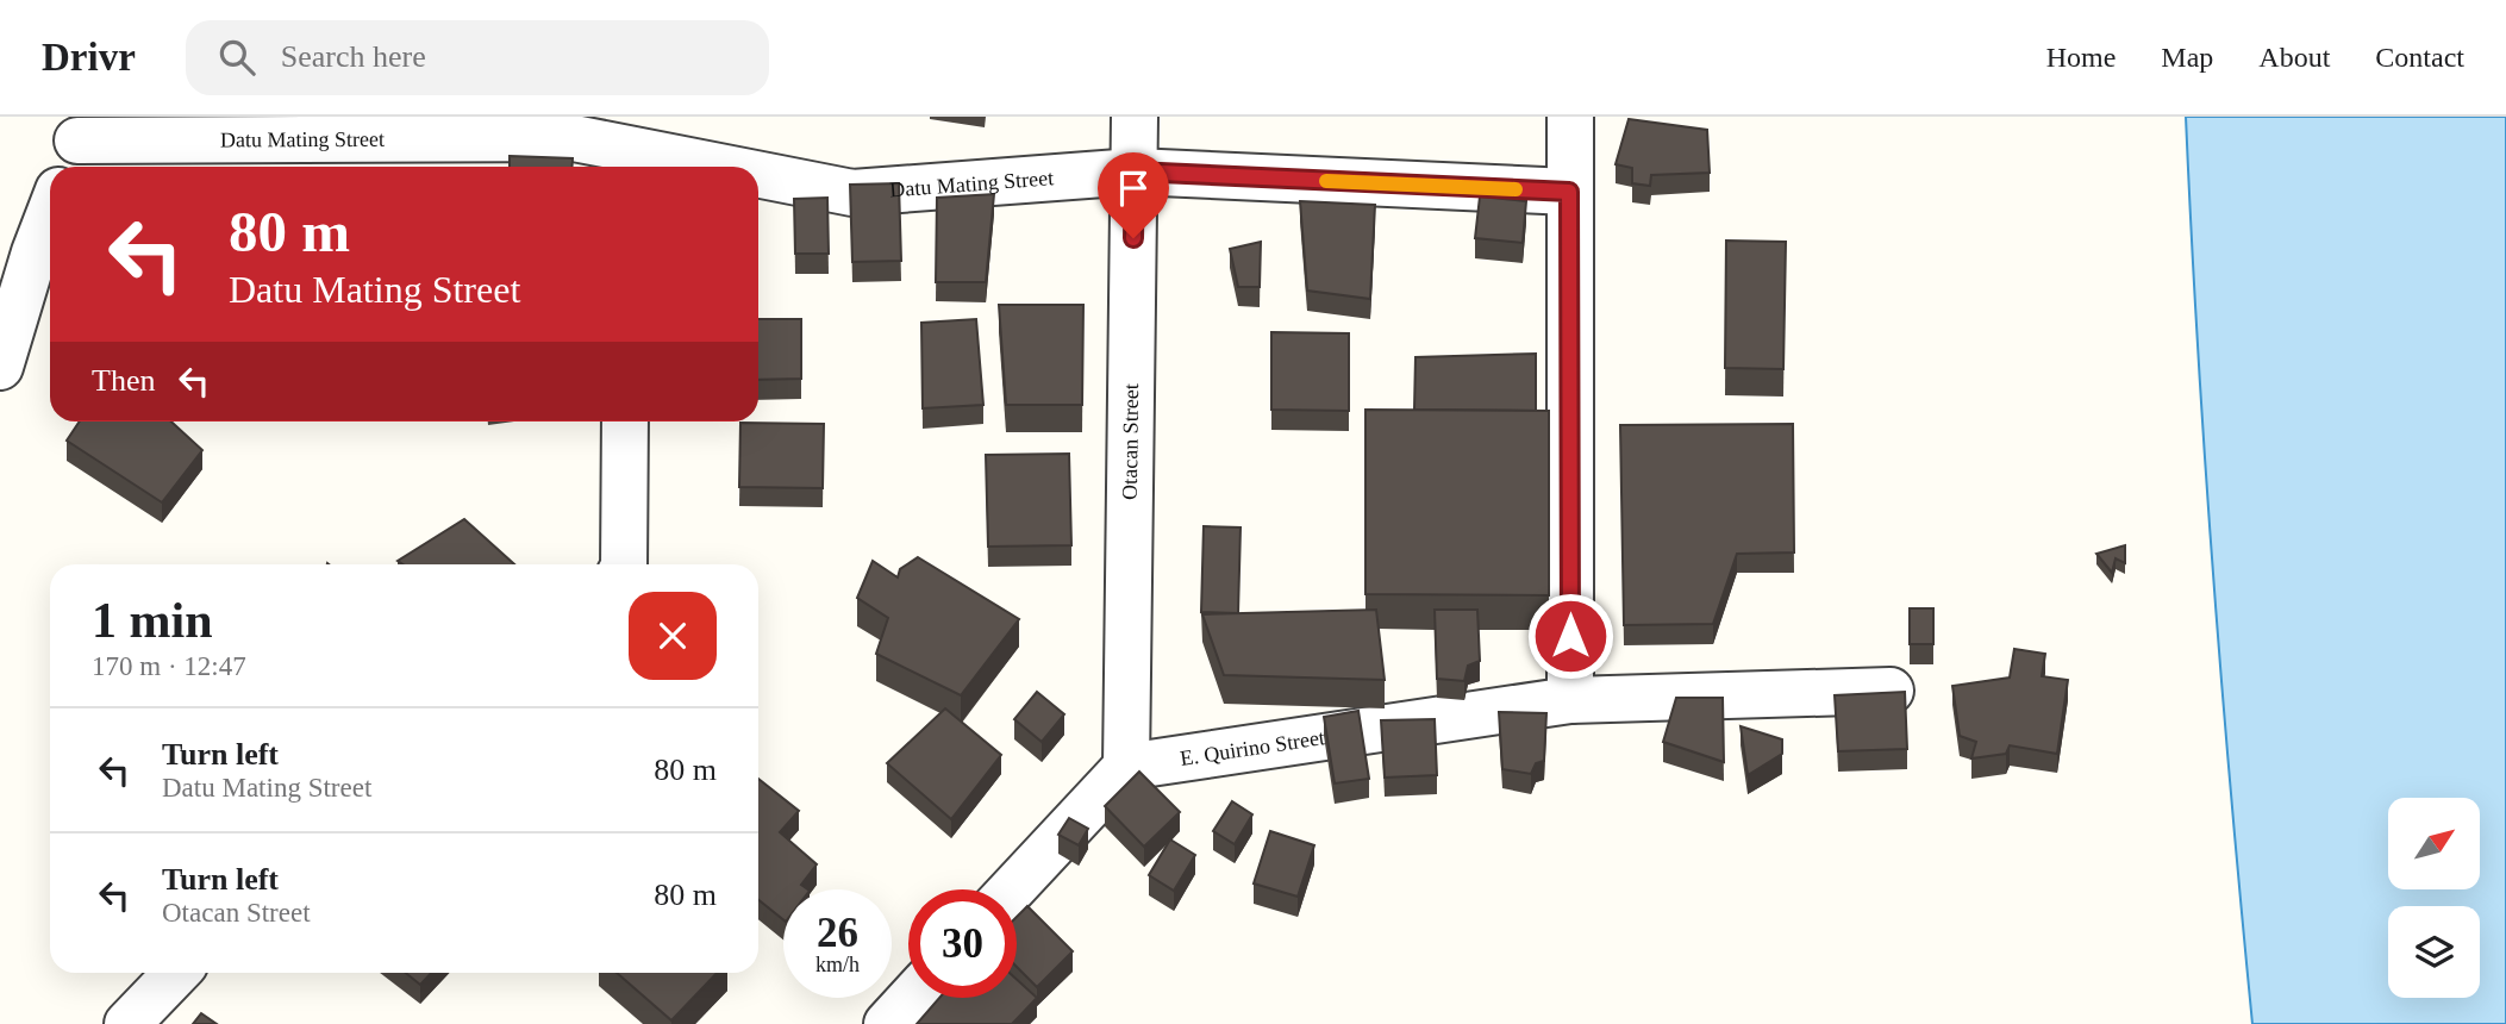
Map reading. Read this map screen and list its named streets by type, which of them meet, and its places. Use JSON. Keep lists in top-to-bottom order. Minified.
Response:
{"streets":{"street":["Datu Mating Street","Otacan Street","E. Quirino Street"]},"crossings":[["Datu Mating Street","Otacan Street"],["Otacan Street","E. Quirino Street"]],"north":"top right","page":{"header":"Drivr","search":"Search here","nav":["Home","Map","About","Contact"],"turn":["80 m","Datu Mating Street"],"then":"Then","heading":["1 min","170 m · 12:47"],"list":[{"name":"Turn left","note":"Datu Mating Street","value":"80 m"},{"name":"Turn left","note":"Otacan Street","value":"80 m"}],"speed":"26 km/h","limit":"30"}}
